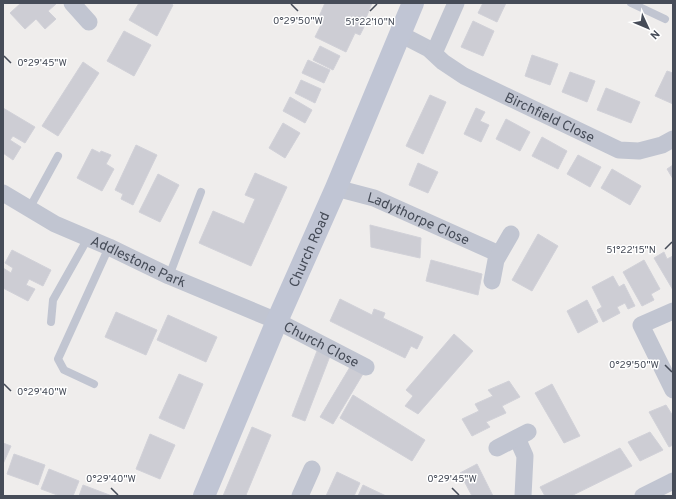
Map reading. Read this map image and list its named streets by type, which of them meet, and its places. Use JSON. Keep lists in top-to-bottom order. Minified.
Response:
{"streets":{"main road":["Church Road"],"street":["Birchfield Close","Ladythorpe Close","Addlestone Park","Church Close"]},"crossings":[["Birchfield Close","Church Road"],["Ladythorpe Close","Church Road"],["Church Road","Addlestone Park"],["Church Road","Church Close"],["Addlestone Park","Church Close"]],"north":"bottom right","coordinates":["0°29'50\"W","51°22'10\"N","0°29'45\"W","51°22'15\"N","0°29'40\"W"]}
